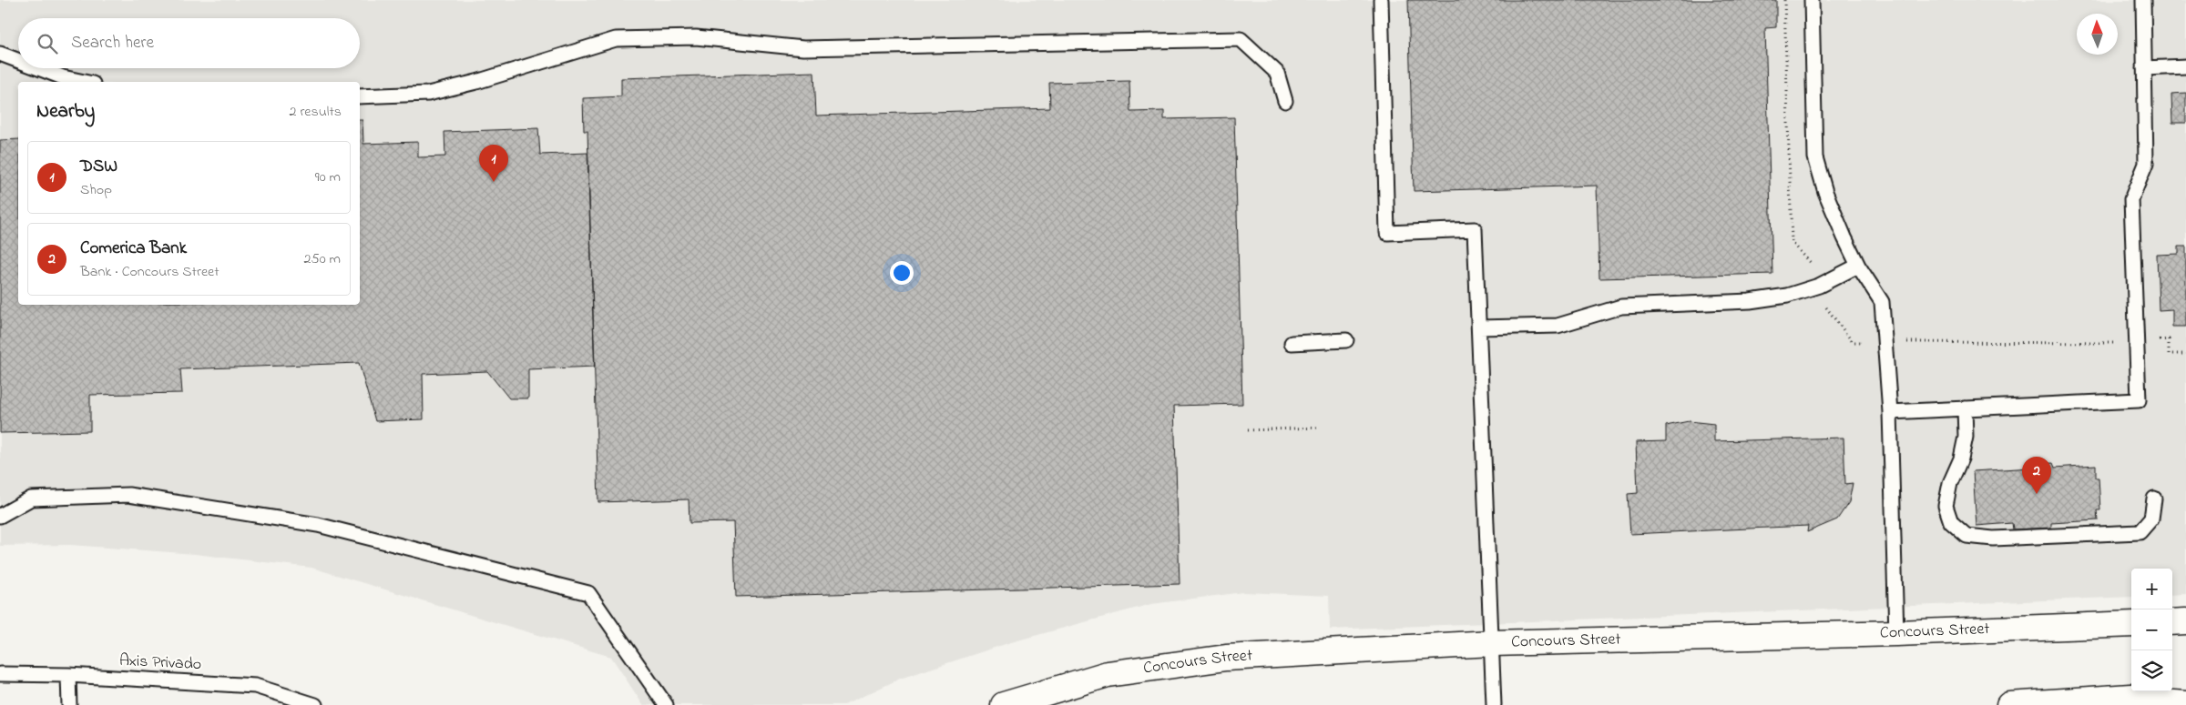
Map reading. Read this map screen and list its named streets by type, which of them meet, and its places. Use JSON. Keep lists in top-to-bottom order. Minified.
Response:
{"streets":{"street":["Concours Street"],"lane":["Axis Privado"]},"north":"top","page":{"search":"Search here","heading":["Nearby","2 results"],"list":[{"mark":"1","name":"DSW","note":"Shop","value":"90 m"},{"mark":"2","name":"Comerica Bank","note":"Bank · Concours Street","value":"250 m"}],"pins":["1","2"],"map_buttons":["+","−"]}}
